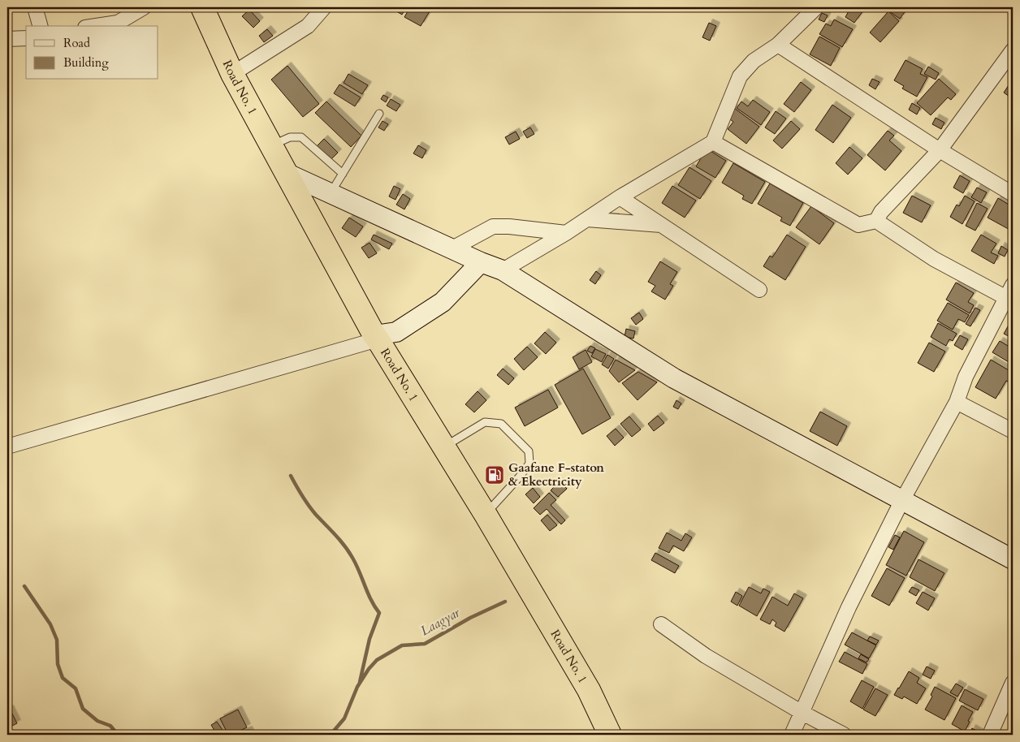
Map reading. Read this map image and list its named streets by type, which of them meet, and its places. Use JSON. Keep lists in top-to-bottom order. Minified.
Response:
{"streets":{"highway":["Road No. 1"]},"water":["Laagyar"],"places":{"fuel station":["Gaafane F-staton & Ekectricity"]},"legend":["Road","Building"]}
